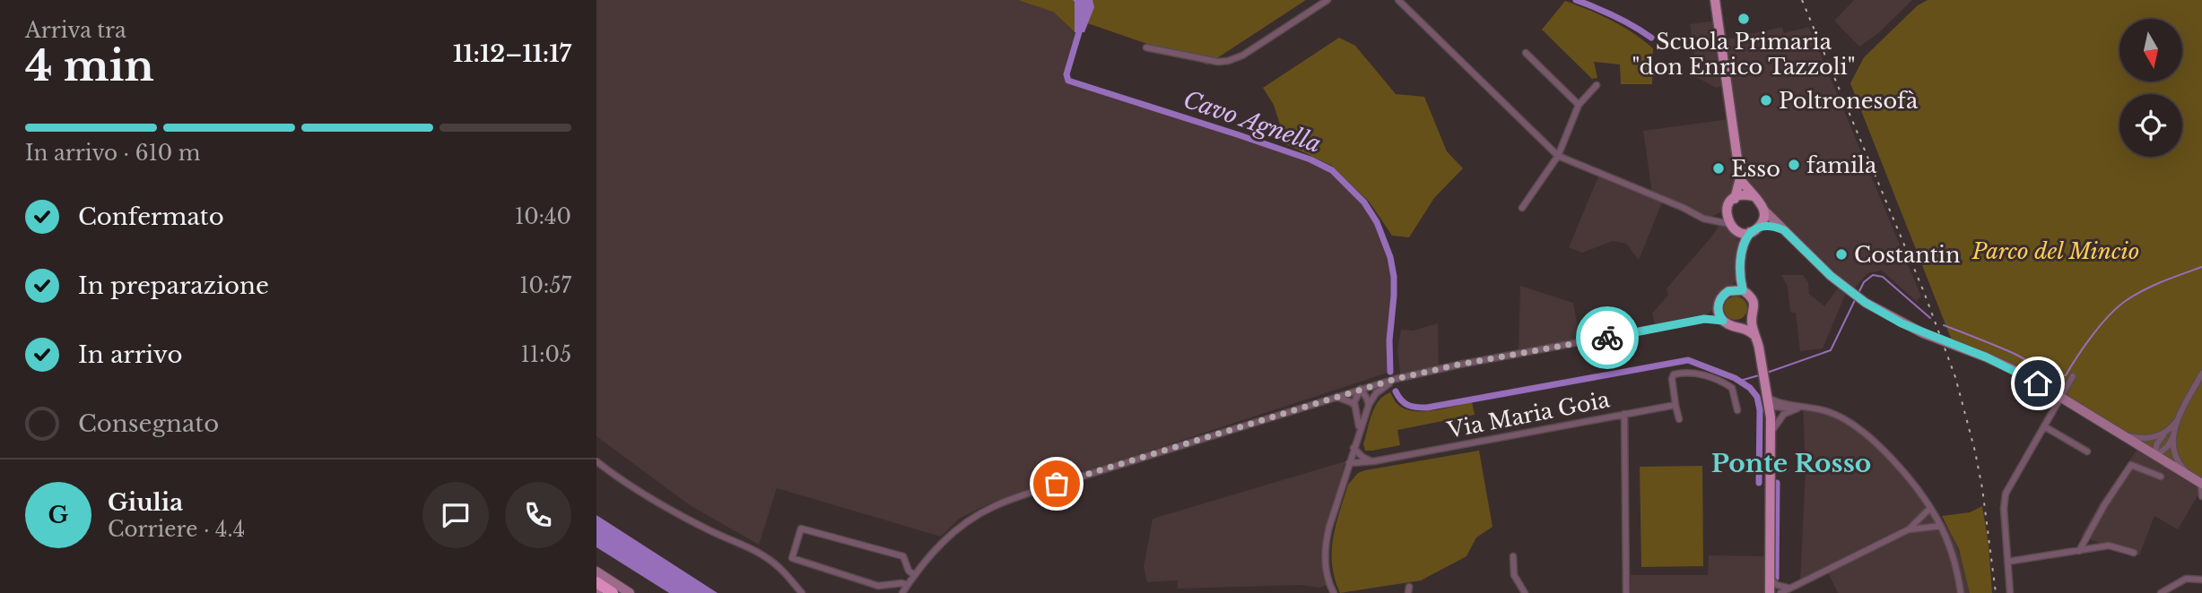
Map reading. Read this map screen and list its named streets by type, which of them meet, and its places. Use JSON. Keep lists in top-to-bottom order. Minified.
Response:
{"streets":{"street":["Via Maria Goia"]},"districts":["Ponte Rosso"],"water":["Cavo Agnella"],"parks":["Parco del Mincio"],"places":["Scuola Primaria \"don Enrico Tazzoli\"","Poltronesofà","famila","Esso","Costantin"],"north":"bottom","page":{"heading":["4 min","Arriva tra","11:12–11:17"],"panel":["Giulia","Corriere · 4.4"],"bar":"In arrivo · 610 m","list":[["Confermato","10:40"],["In preparazione","10:57"],["In arrivo","11:05"],"Consegnato"],"round":"G"}}
